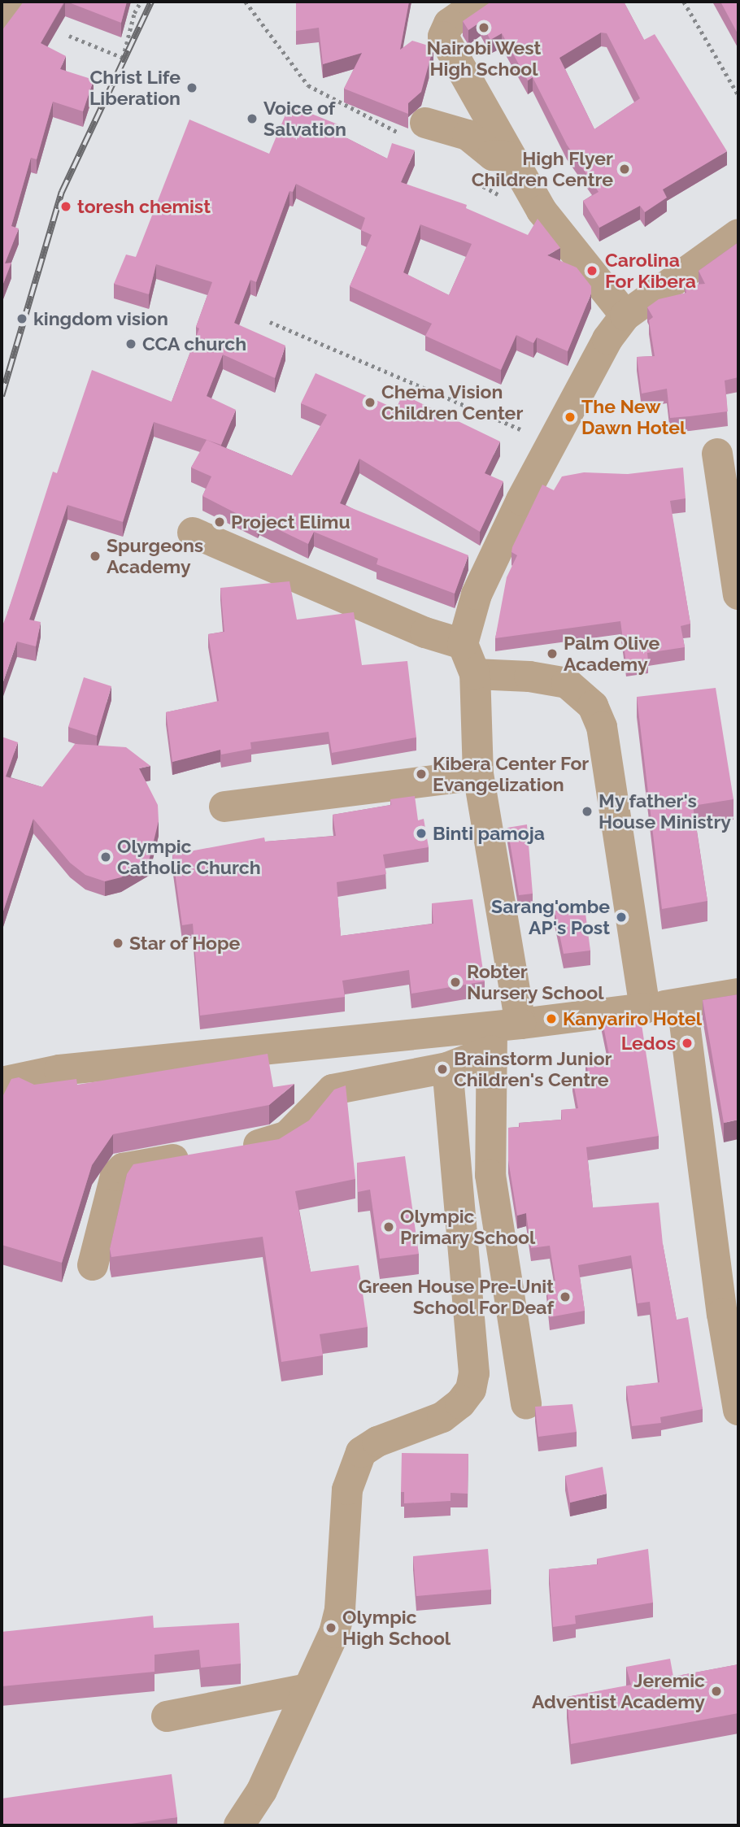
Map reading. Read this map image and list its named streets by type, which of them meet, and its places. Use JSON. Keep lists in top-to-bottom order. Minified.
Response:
{"places":["Nairobi West High School","Christ Life Liberation","Voice of Salvation","High Flyer Children Centre","toresh chemist","Carolina For Kibera","kingdom vision","CCA church","Chema Vision Children Center","The New Dawn Hotel","Project Elimu","Spurgeons Academy","Palm Olive Academy","Kibera Center For Evangelization","My father's House Ministry","Binti pamoja","Olympic Catholic Church","Sarang'ombe AP's Post","Star of Hope","Robter Nursery School","Kanyariro Hotel","Ledos","Brainstorm Junior Children's Centre","Olympic Primary School","Green House Pre-Unit School For Deaf","Olympic High School","Jeremic Adventist Academy"]}
